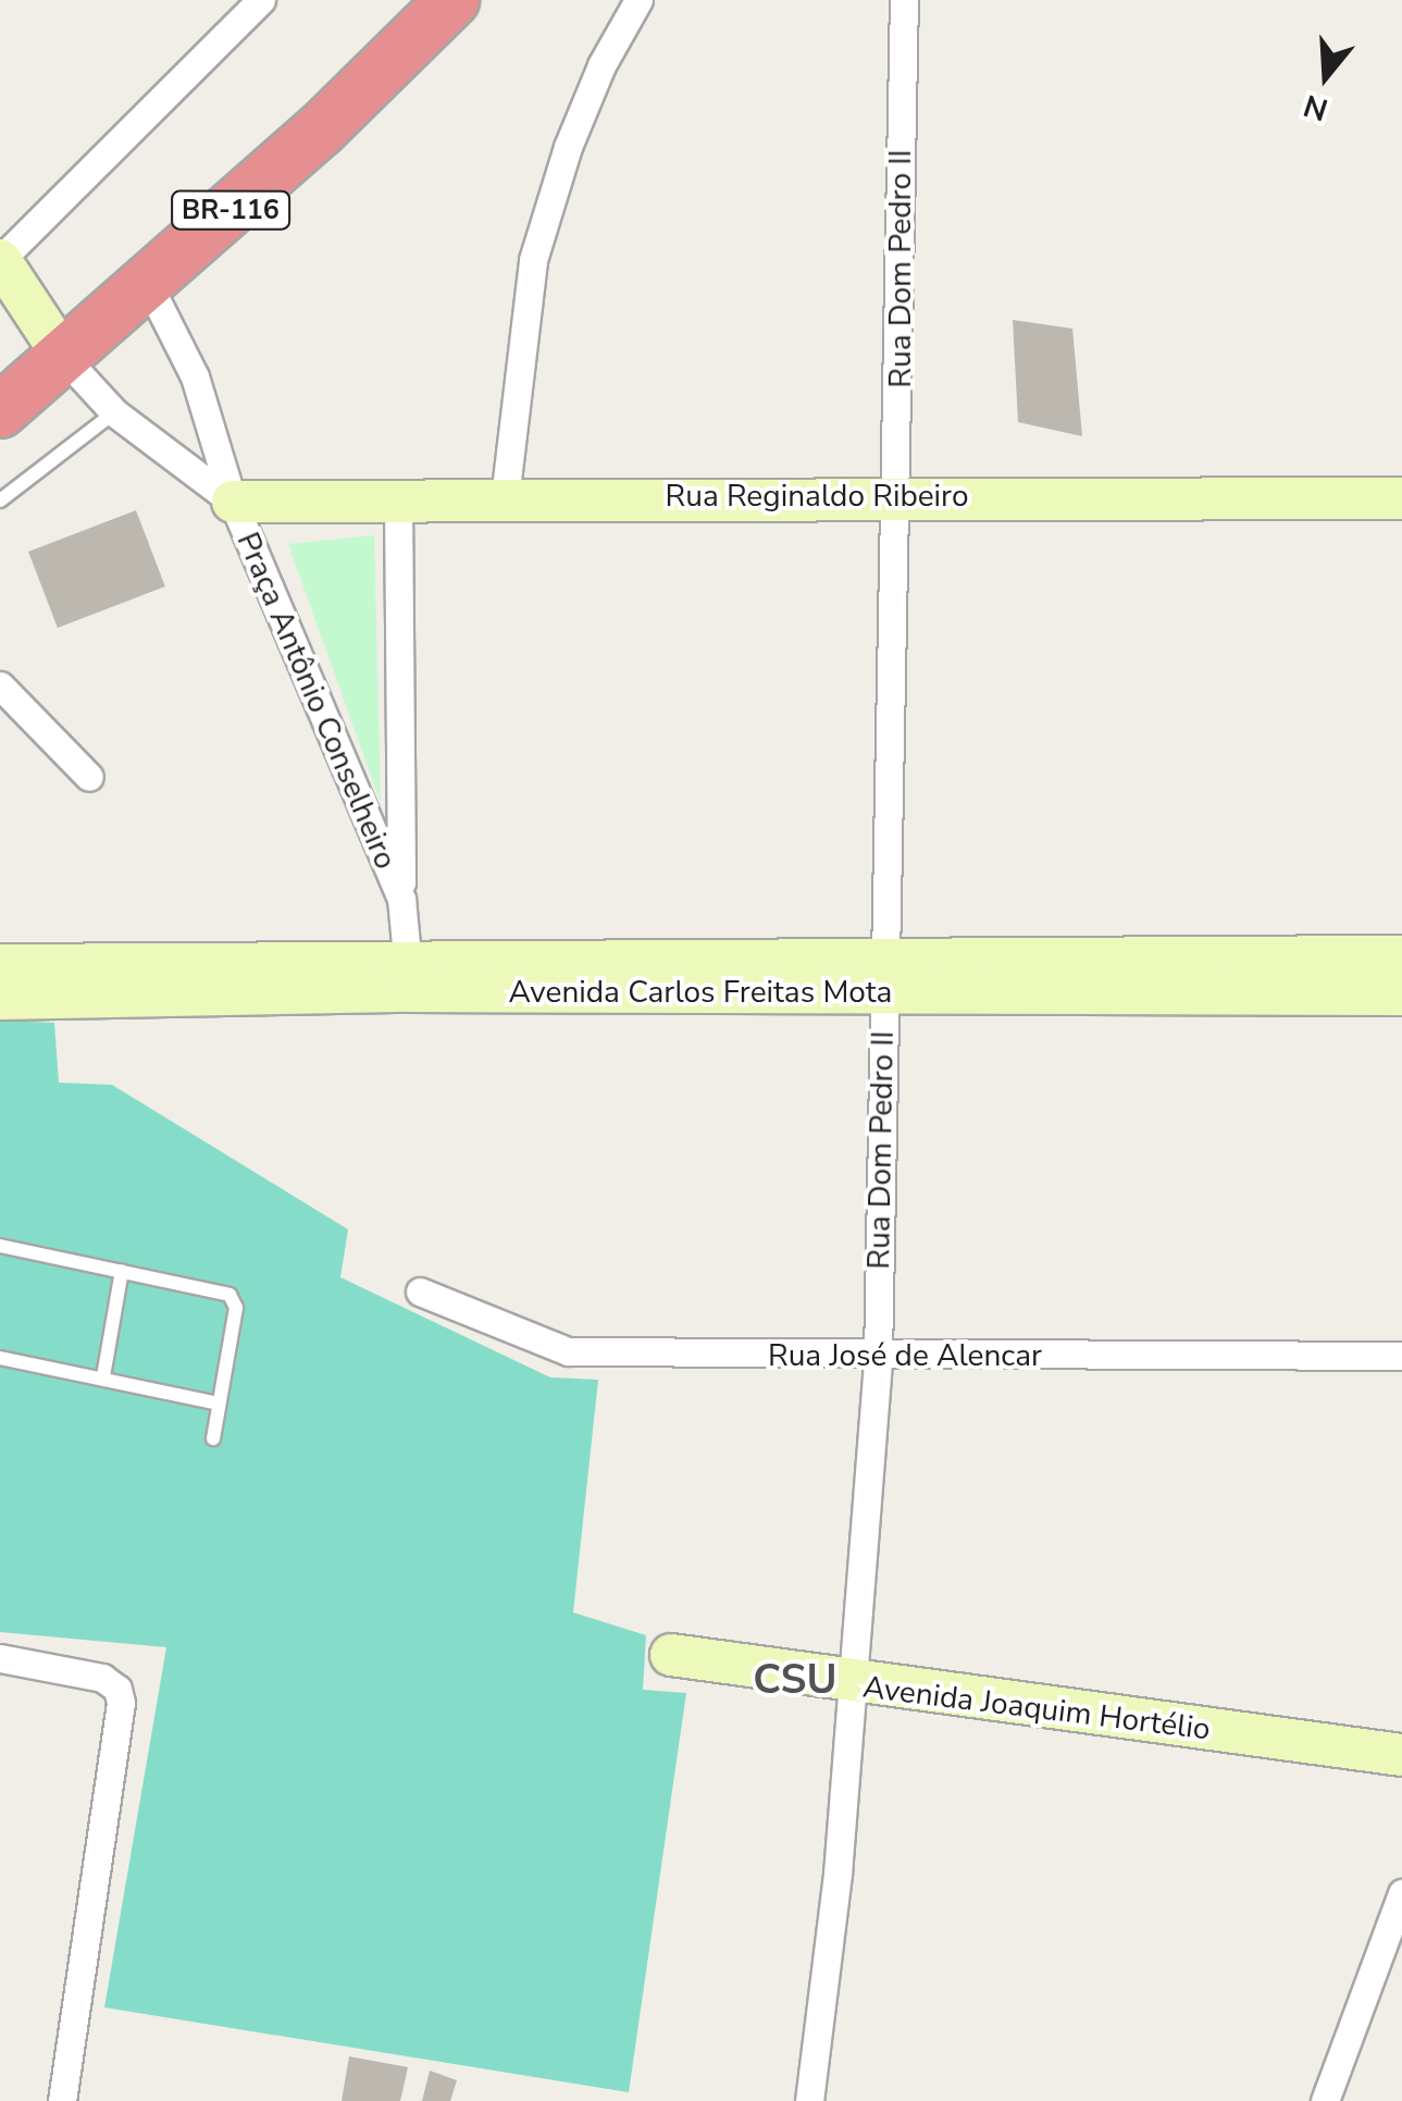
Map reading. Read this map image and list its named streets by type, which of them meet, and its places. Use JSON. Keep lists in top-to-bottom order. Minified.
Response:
{"streets":{"highway":["BR-116"],"street":["Rua Dom Pedro II","Rua Reginaldo Ribeiro","Praça Antônio Conselheiro","Avenida Carlos Freitas Mota","Rua José de Alencar","Avenida Joaquim Hortélio"]},"crossings":[["BR-116","Praça Antônio Conselheiro"],["Rua Dom Pedro II","Rua Reginaldo Ribeiro"],["Rua Dom Pedro II","Avenida Carlos Freitas Mota"],["Rua Dom Pedro II","Rua José de Alencar"],["Rua Dom Pedro II","Avenida Joaquim Hortélio"],["Rua Reginaldo Ribeiro","Praça Antônio Conselheiro"],["Praça Antônio Conselheiro","Avenida Carlos Freitas Mota"]],"districts":["CSU"],"north":"bottom"}
